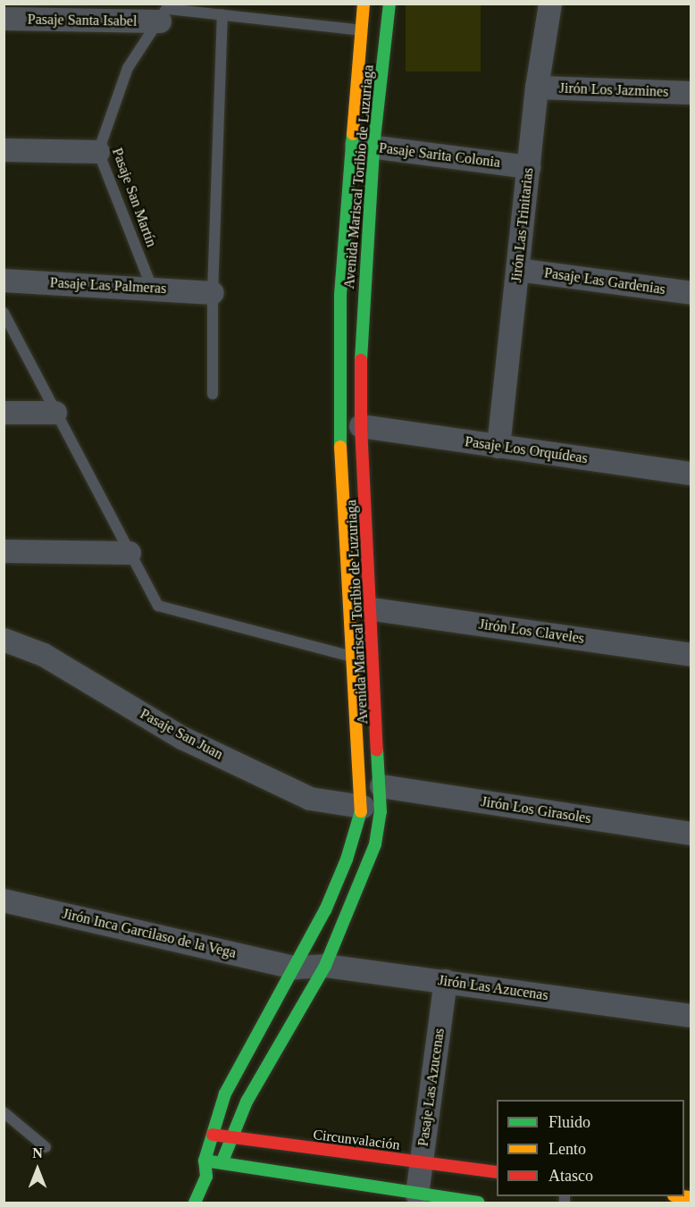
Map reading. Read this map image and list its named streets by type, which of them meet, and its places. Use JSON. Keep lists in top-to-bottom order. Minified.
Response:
{"streets":{"main road":["Avenida Mariscal Toribio de Luzuriaga","Circunvalación"],"street":["Pasaje Santa Isabel","Jirón Los Jazmines","Pasaje Sarita Colonia","Jirón Las Trinitarias","Pasaje Las Gardenias","Pasaje Las Palmeras","Pasaje Los Orquídeas","Jirón Los Claveles","Pasaje San Juan","Jirón Los Girasoles","Jirón Inca Garcilaso de la Vega","Jirón Las Azucenas","Pasaje Las Azucenas"],"lane":["Pasaje San Martín"]},"crossings":[["Pasaje Santa Isabel","Pasaje San Martín"],["Jirón Los Jazmines","Jirón Las Trinitarias"],["Pasaje Sarita Colonia","Avenida Mariscal Toribio de Luzuriaga"],["Pasaje Sarita Colonia","Jirón Las Trinitarias"],["Avenida Mariscal Toribio de Luzuriaga","Pasaje Los Orquídeas"],["Avenida Mariscal Toribio de Luzuriaga","Jirón Los Claveles"],["Avenida Mariscal Toribio de Luzuriaga","Pasaje San Juan"],["Avenida Mariscal Toribio de Luzuriaga","Jirón Los Girasoles"],["Avenida Mariscal Toribio de Luzuriaga","Jirón Inca Garcilaso de la Vega"],["Avenida Mariscal Toribio de Luzuriaga","Jirón Las Azucenas"],["Avenida Mariscal Toribio de Luzuriaga","Circunvalación"],["Pasaje San Martín","Pasaje Las Palmeras"],["Jirón Las Trinitarias","Pasaje Las Gardenias"],["Jirón Las Trinitarias","Pasaje Los Orquídeas"],["Jirón Inca Garcilaso de la Vega","Jirón Las Azucenas"],["Jirón Las Azucenas","Pasaje Las Azucenas"],["Pasaje Las Azucenas","Circunvalación"]],"legend":["Fluido","Lento","Atasco"],"north":"top"}
